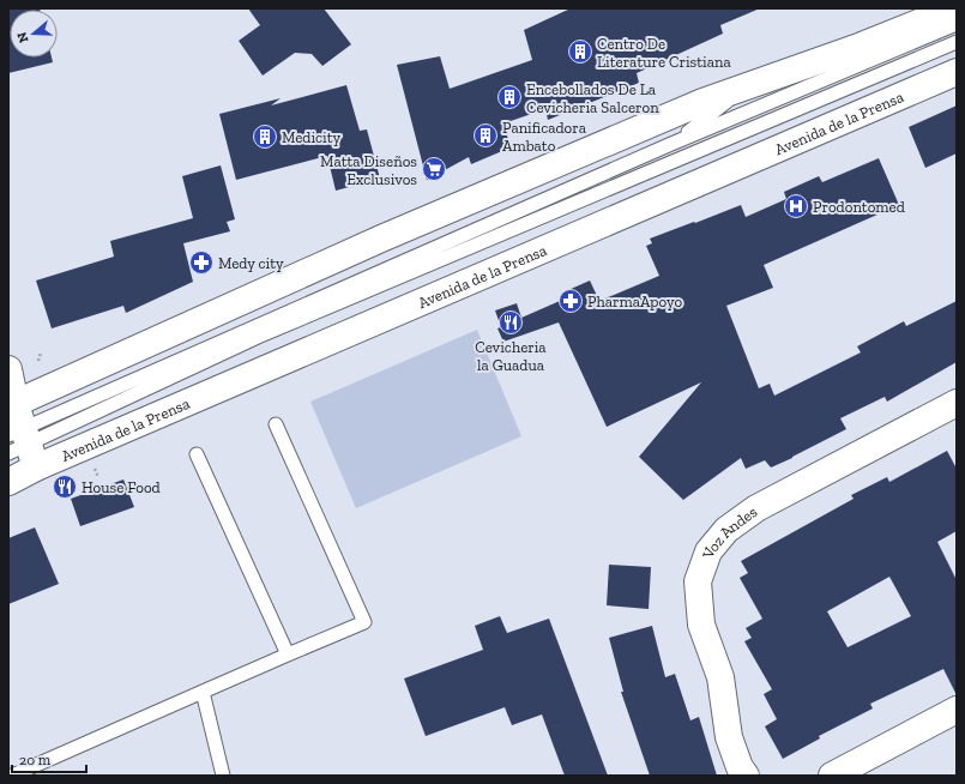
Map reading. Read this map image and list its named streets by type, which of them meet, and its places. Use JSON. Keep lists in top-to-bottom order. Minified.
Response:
{"streets":{"main road":["Avenida de la Prensa","Voz Andes"]},"places":{"building":["Centro De Literature Cristiana","Encebollados De La Cevicheria Salceron","Panificadora Ambato","Medicity"],"supermarket":["Matta Diseños Exclusivos"],"hospital":["Prodontomed"],"pharmacy":["Medy city","PharmaApoyo"],"restaurant":["Cevicheria la Guadua","House Food"]},"scale_bar":"20 m","north":"left"}
